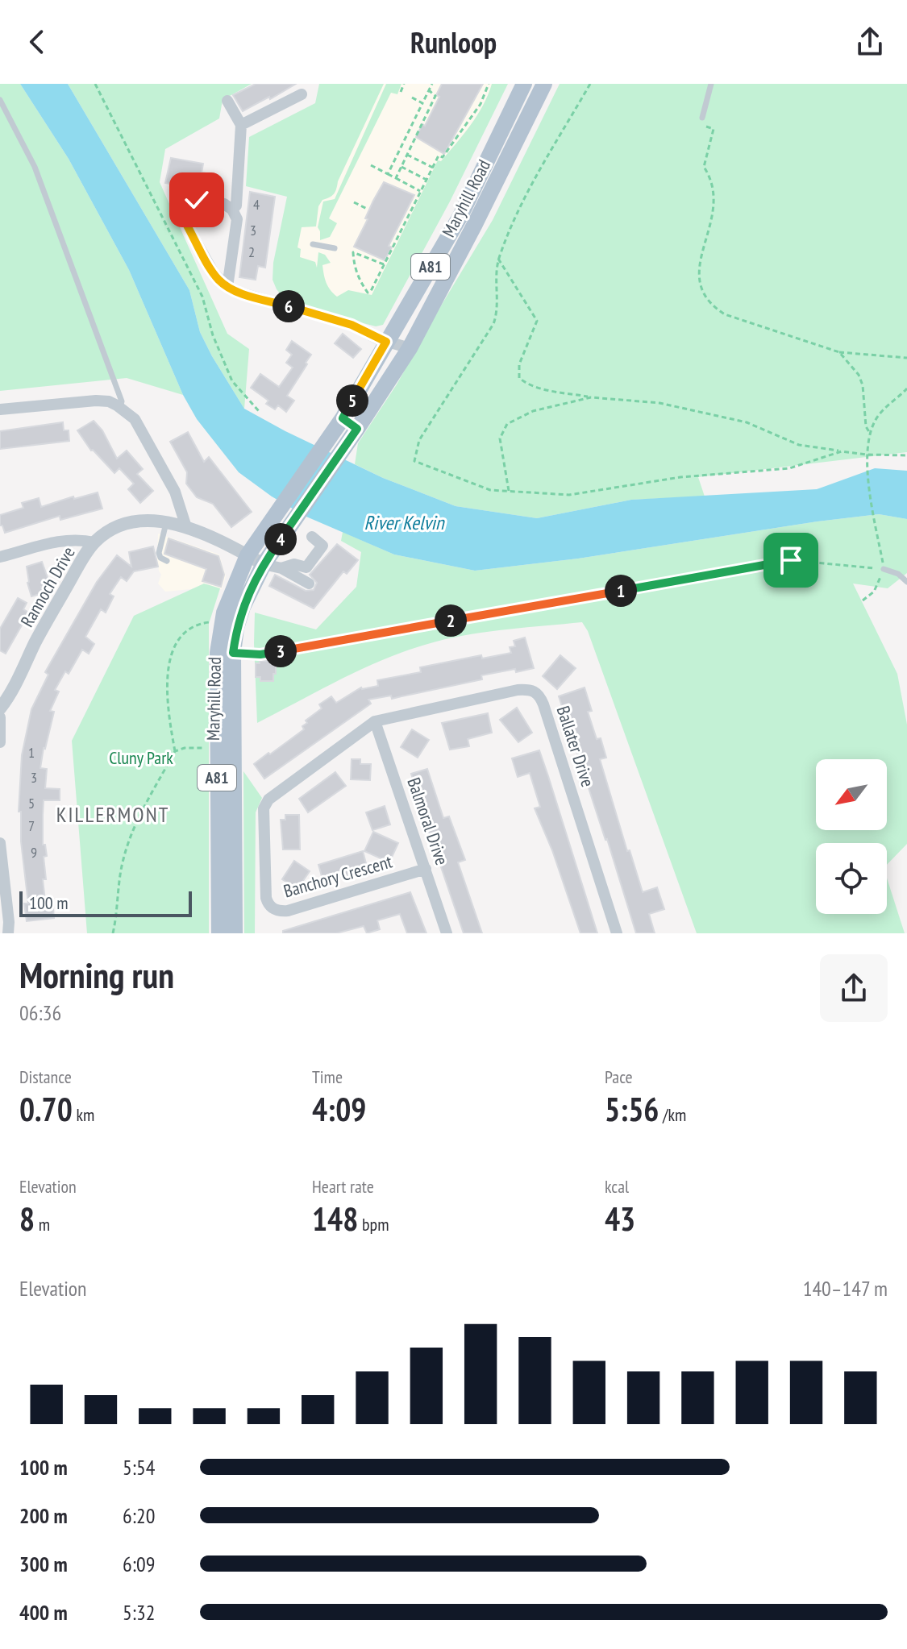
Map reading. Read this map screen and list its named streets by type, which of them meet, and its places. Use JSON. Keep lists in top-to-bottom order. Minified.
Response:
{"streets":{"main road":["Maryhill Road","A81"],"street":["Rannoch Drive","Ballater Drive","Balmoral Drive","Banchory Crescent"]},"crossings":[["Maryhill Road","Rannoch Drive"],["Ballater Drive","Balmoral Drive"],["Ballater Drive","Banchory Crescent"],["Balmoral Drive","Banchory Crescent"]],"districts":["KILLERMONT"],"water":["River Kelvin"],"parks":["Cluny Park"],"house_numbers":["4","3","2","1","3","5","7","9"],"scale_bar":"100 m","north":"bottom left","page":{"header":"Runloop","pins":["6","5","4","1","2","3"],"scale":"100 m","heading":["Morning run","06:36"],"stats":[["Distance","0.70 km"],["Time","4:09"],["Pace","5:56 /km"],["Elevation","8 m"],["Heart rate","148 bpm"],["kcal","43"]],"chart":["Elevation","140–147 m"],"list":[{"name":"100 m","note":"5:54"},{"name":"200 m","note":"6:20"},{"name":"300 m","note":"6:09"},{"name":"400 m","note":"5:32"}]}}
